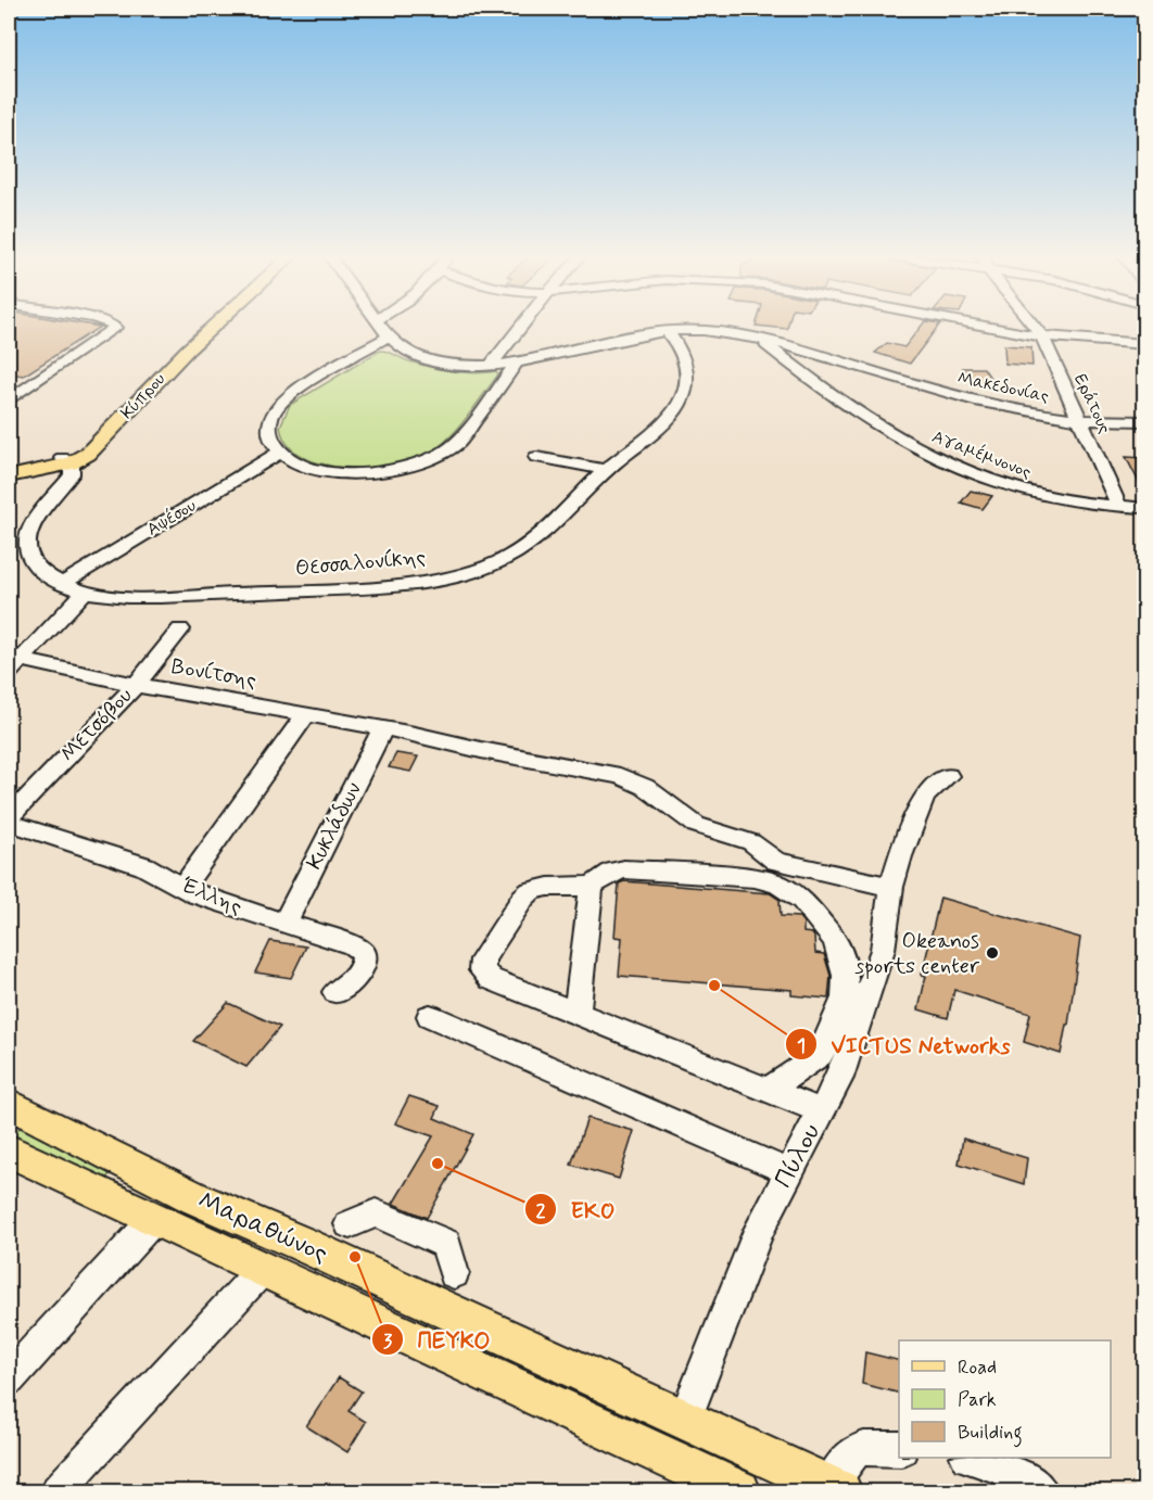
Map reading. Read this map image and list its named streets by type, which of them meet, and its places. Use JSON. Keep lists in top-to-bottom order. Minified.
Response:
{"streets":{"main road":["Κύπρου","Μαραθώνος"],"street":["Μακεδονίας","Εράτους","Αγαμέμνονος","Αψέσου","Θεσσαλονίκης","Βονίτσης","Μετσόβου","Κυκλάδων","Έλλης","Πύλου"]},"crossings":[["Μακεδονίας","Εράτους"],["Μακεδονίας","Αγαμέμνονος"],["Μακεδονίας","Θεσσαλονίκης"],["Κύπρου","Θεσσαλονίκης"],["Εράτους","Αγαμέμνονος"],["Αψέσου","Θεσσαλονίκης"],["Βονίτσης","Μετσόβου"],["Βονίτσης","Κυκλάδων"],["Βονίτσης","Πύλου"],["Κυκλάδων","Έλλης"],["Πύλου","Μαραθώνος"]],"places":["Okeanos sports center","VICTUS Networks","EKO","ΠΕΥΚΟ"],"legend":["Road","Park","Building"]}
